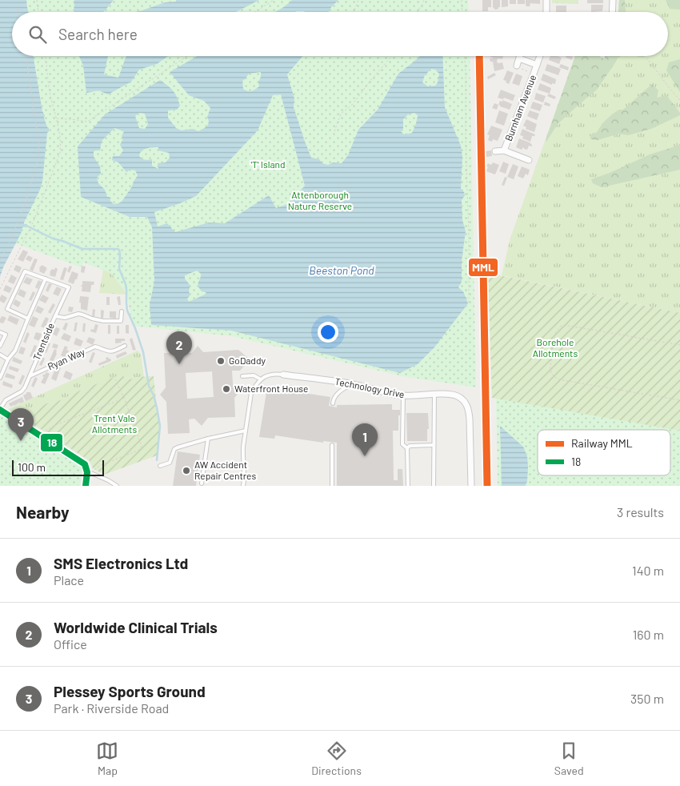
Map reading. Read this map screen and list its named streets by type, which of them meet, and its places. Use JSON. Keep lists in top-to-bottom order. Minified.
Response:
{"streets":{"street":["Burnham Avenue","Technology Drive"],"lane":["Trentside","Ryan Way"]},"crossings":[["Trentside","Ryan Way"]],"water":["Beeston Pond"],"parks":["'T' Island","Attenborough Nature Reserve","Borehole Allotments","Trent Vale Allotments"],"places":["GoDaddy","Waterfront House","AW Accident Repair Centres"],"lines":["rail line MML","transit line 18"],"legend":["Railway MML","18"],"scale_bar":"100 m","page":{"search":"Search here","pins":["2","3","1"],"scale":"100 m","heading":["Nearby","3 results"],"list":[{"mark":"1","name":"SMS Electronics Ltd","note":"Place","value":"140 m"},{"mark":"2","name":"Worldwide Clinical Trials","note":"Office","value":"160 m"},{"mark":"3","name":"Plessey Sports Ground","note":"Park · Riverside Road","value":"350 m"}],"nav":["Map","Directions","Saved"]}}
